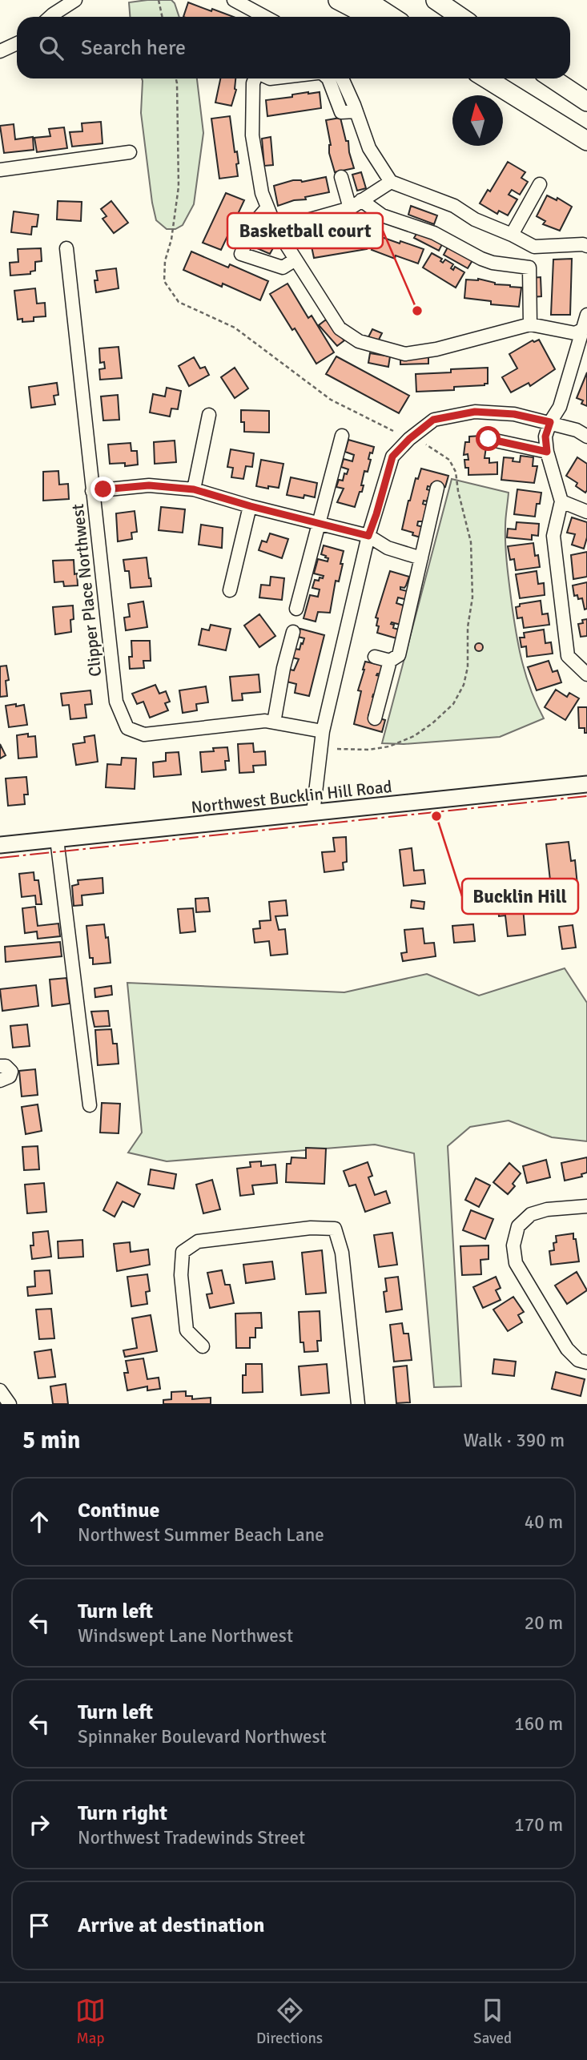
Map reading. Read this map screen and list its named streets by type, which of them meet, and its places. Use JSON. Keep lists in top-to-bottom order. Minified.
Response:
{"streets":{"main road":["Northwest Bucklin Hill Road"],"street":["Clipper Place Northwest"]},"places":["Basketball court","Bucklin Hill"],"north":"top","page":{"search":"Search here","heading":["5 min","Walk · 390 m"],"list":[["Continue","Northwest Summer Beach Lane","40 m"],["Turn left","Windswept Lane Northwest","20 m"],["Turn left","Spinnaker Boulevard Northwest","160 m"],["Turn right","Northwest Tradewinds Street","170 m"],"Arrive at destination"],"nav":["Map","Directions","Saved"]}}
